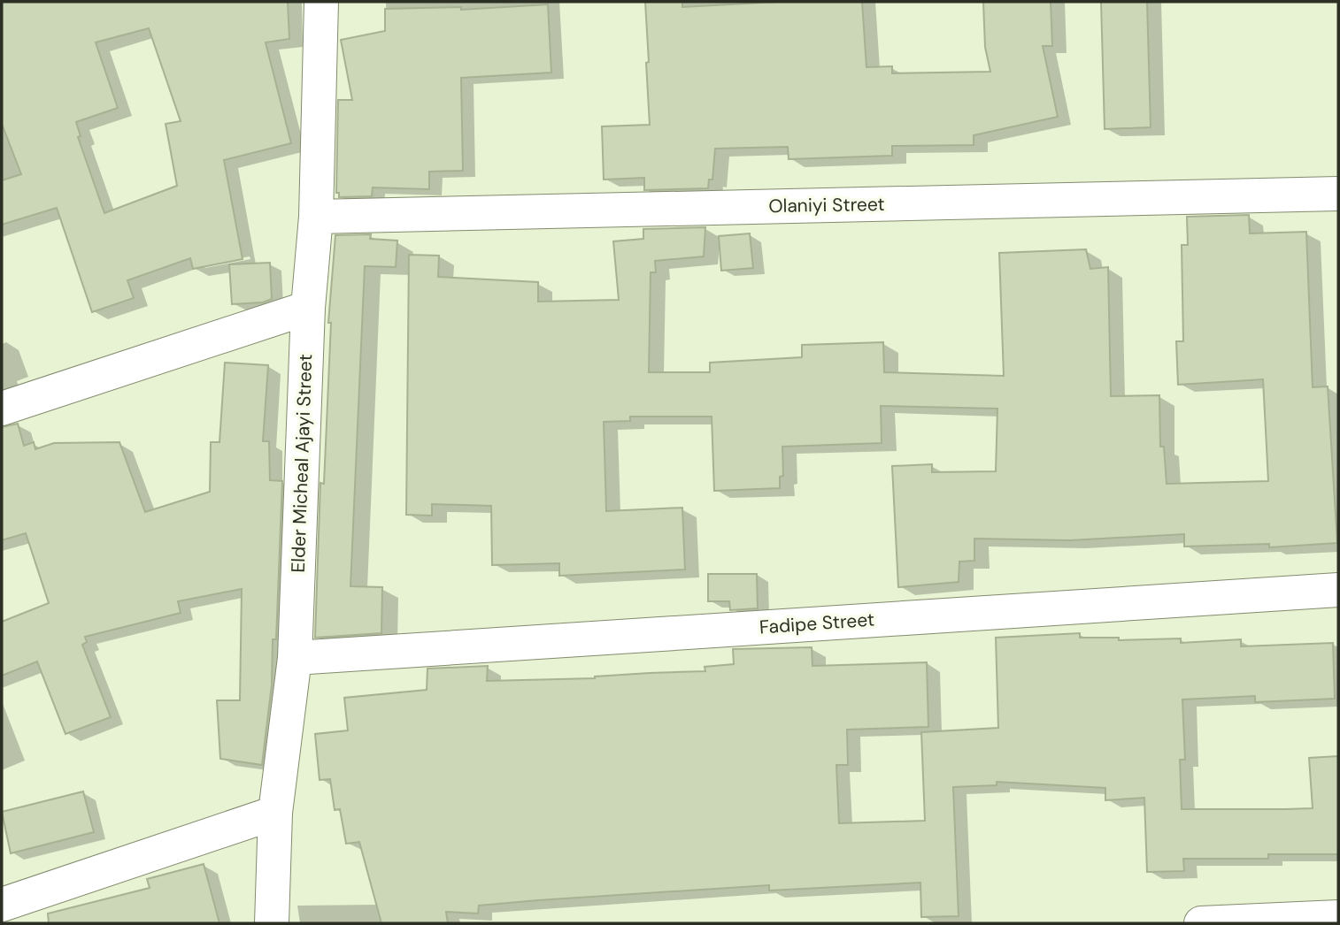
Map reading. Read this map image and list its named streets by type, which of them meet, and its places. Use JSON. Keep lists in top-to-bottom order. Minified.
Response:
{"streets":{"street":["Olaniyi Street","Elder Micheal Ajayi Street","Fadipe Street"]},"crossings":[["Olaniyi Street","Elder Micheal Ajayi Street"],["Elder Micheal Ajayi Street","Fadipe Street"]]}
